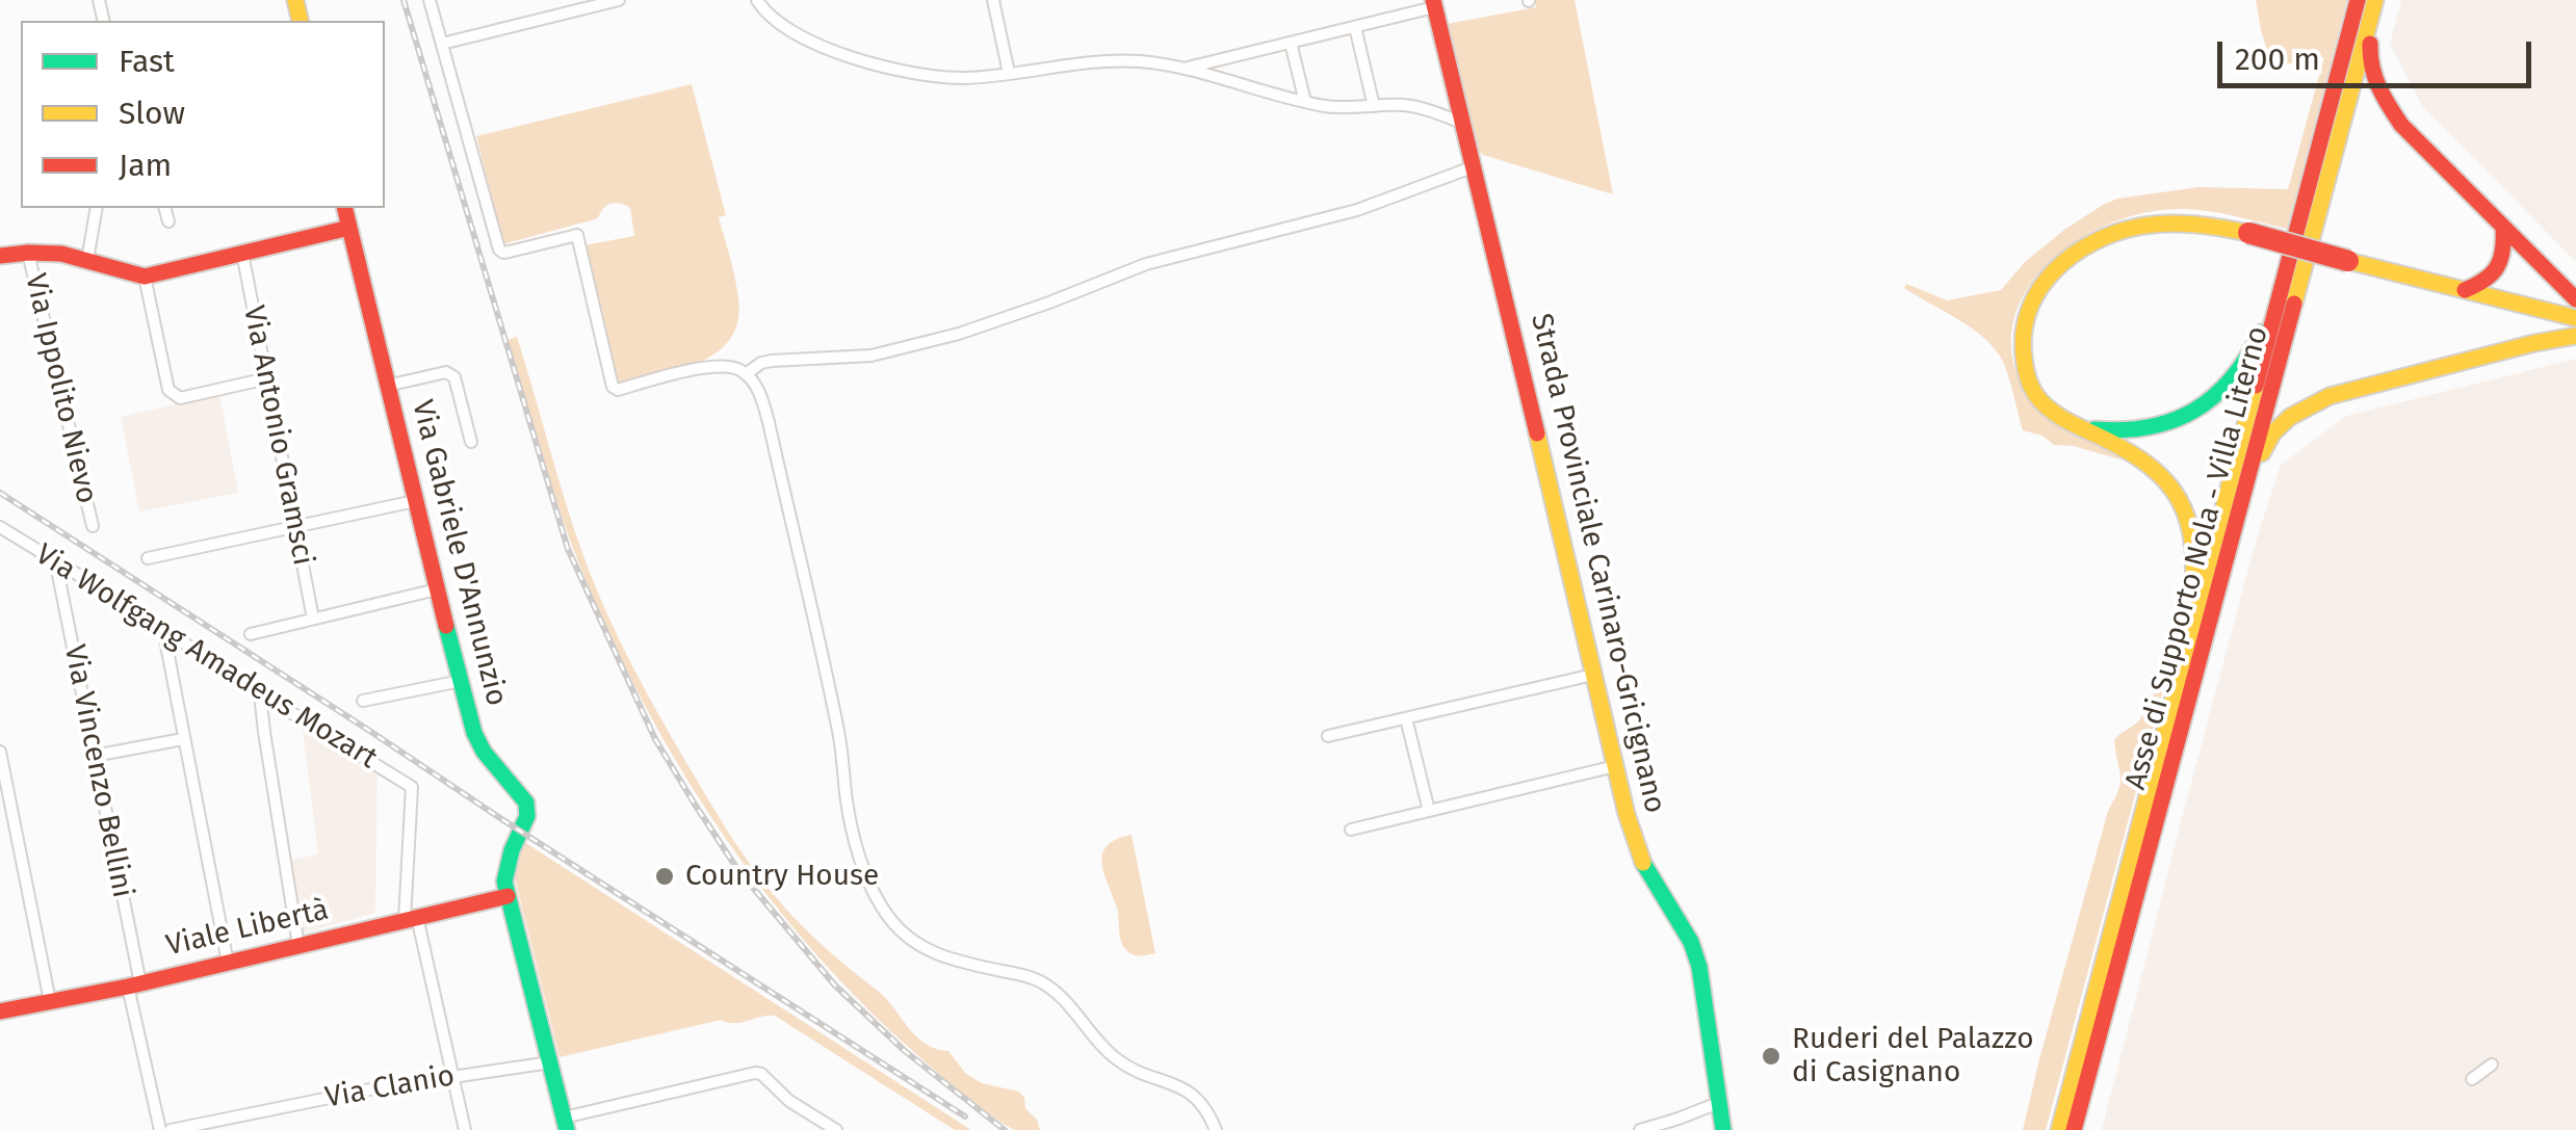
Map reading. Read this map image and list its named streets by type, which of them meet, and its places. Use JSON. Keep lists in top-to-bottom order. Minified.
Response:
{"streets":{"main road":["Via Gabriele D'Annunzio","Asse di Supporto Nola - Villa Literno","Strada Provinciale Carinaro-Gricignano","Viale Libertà"],"street":["Via Ippolito Nievo","Via Antonio Gramsci","Via Wolfgang Amadeus Mozart","Via Vincenzo Bellini","Via Clanio"]},"crossings":[["Via Gabriele D'Annunzio","Viale Libertà"],["Via Wolfgang Amadeus Mozart","Via Vincenzo Bellini"],["Via Wolfgang Amadeus Mozart","Viale Libertà"],["Via Vincenzo Bellini","Viale Libertà"]],"places":["Country House","Ruderi del Palazzo di Casignano"],"legend":["Fast","Slow","Jam"],"scale_bar":"200 m"}
